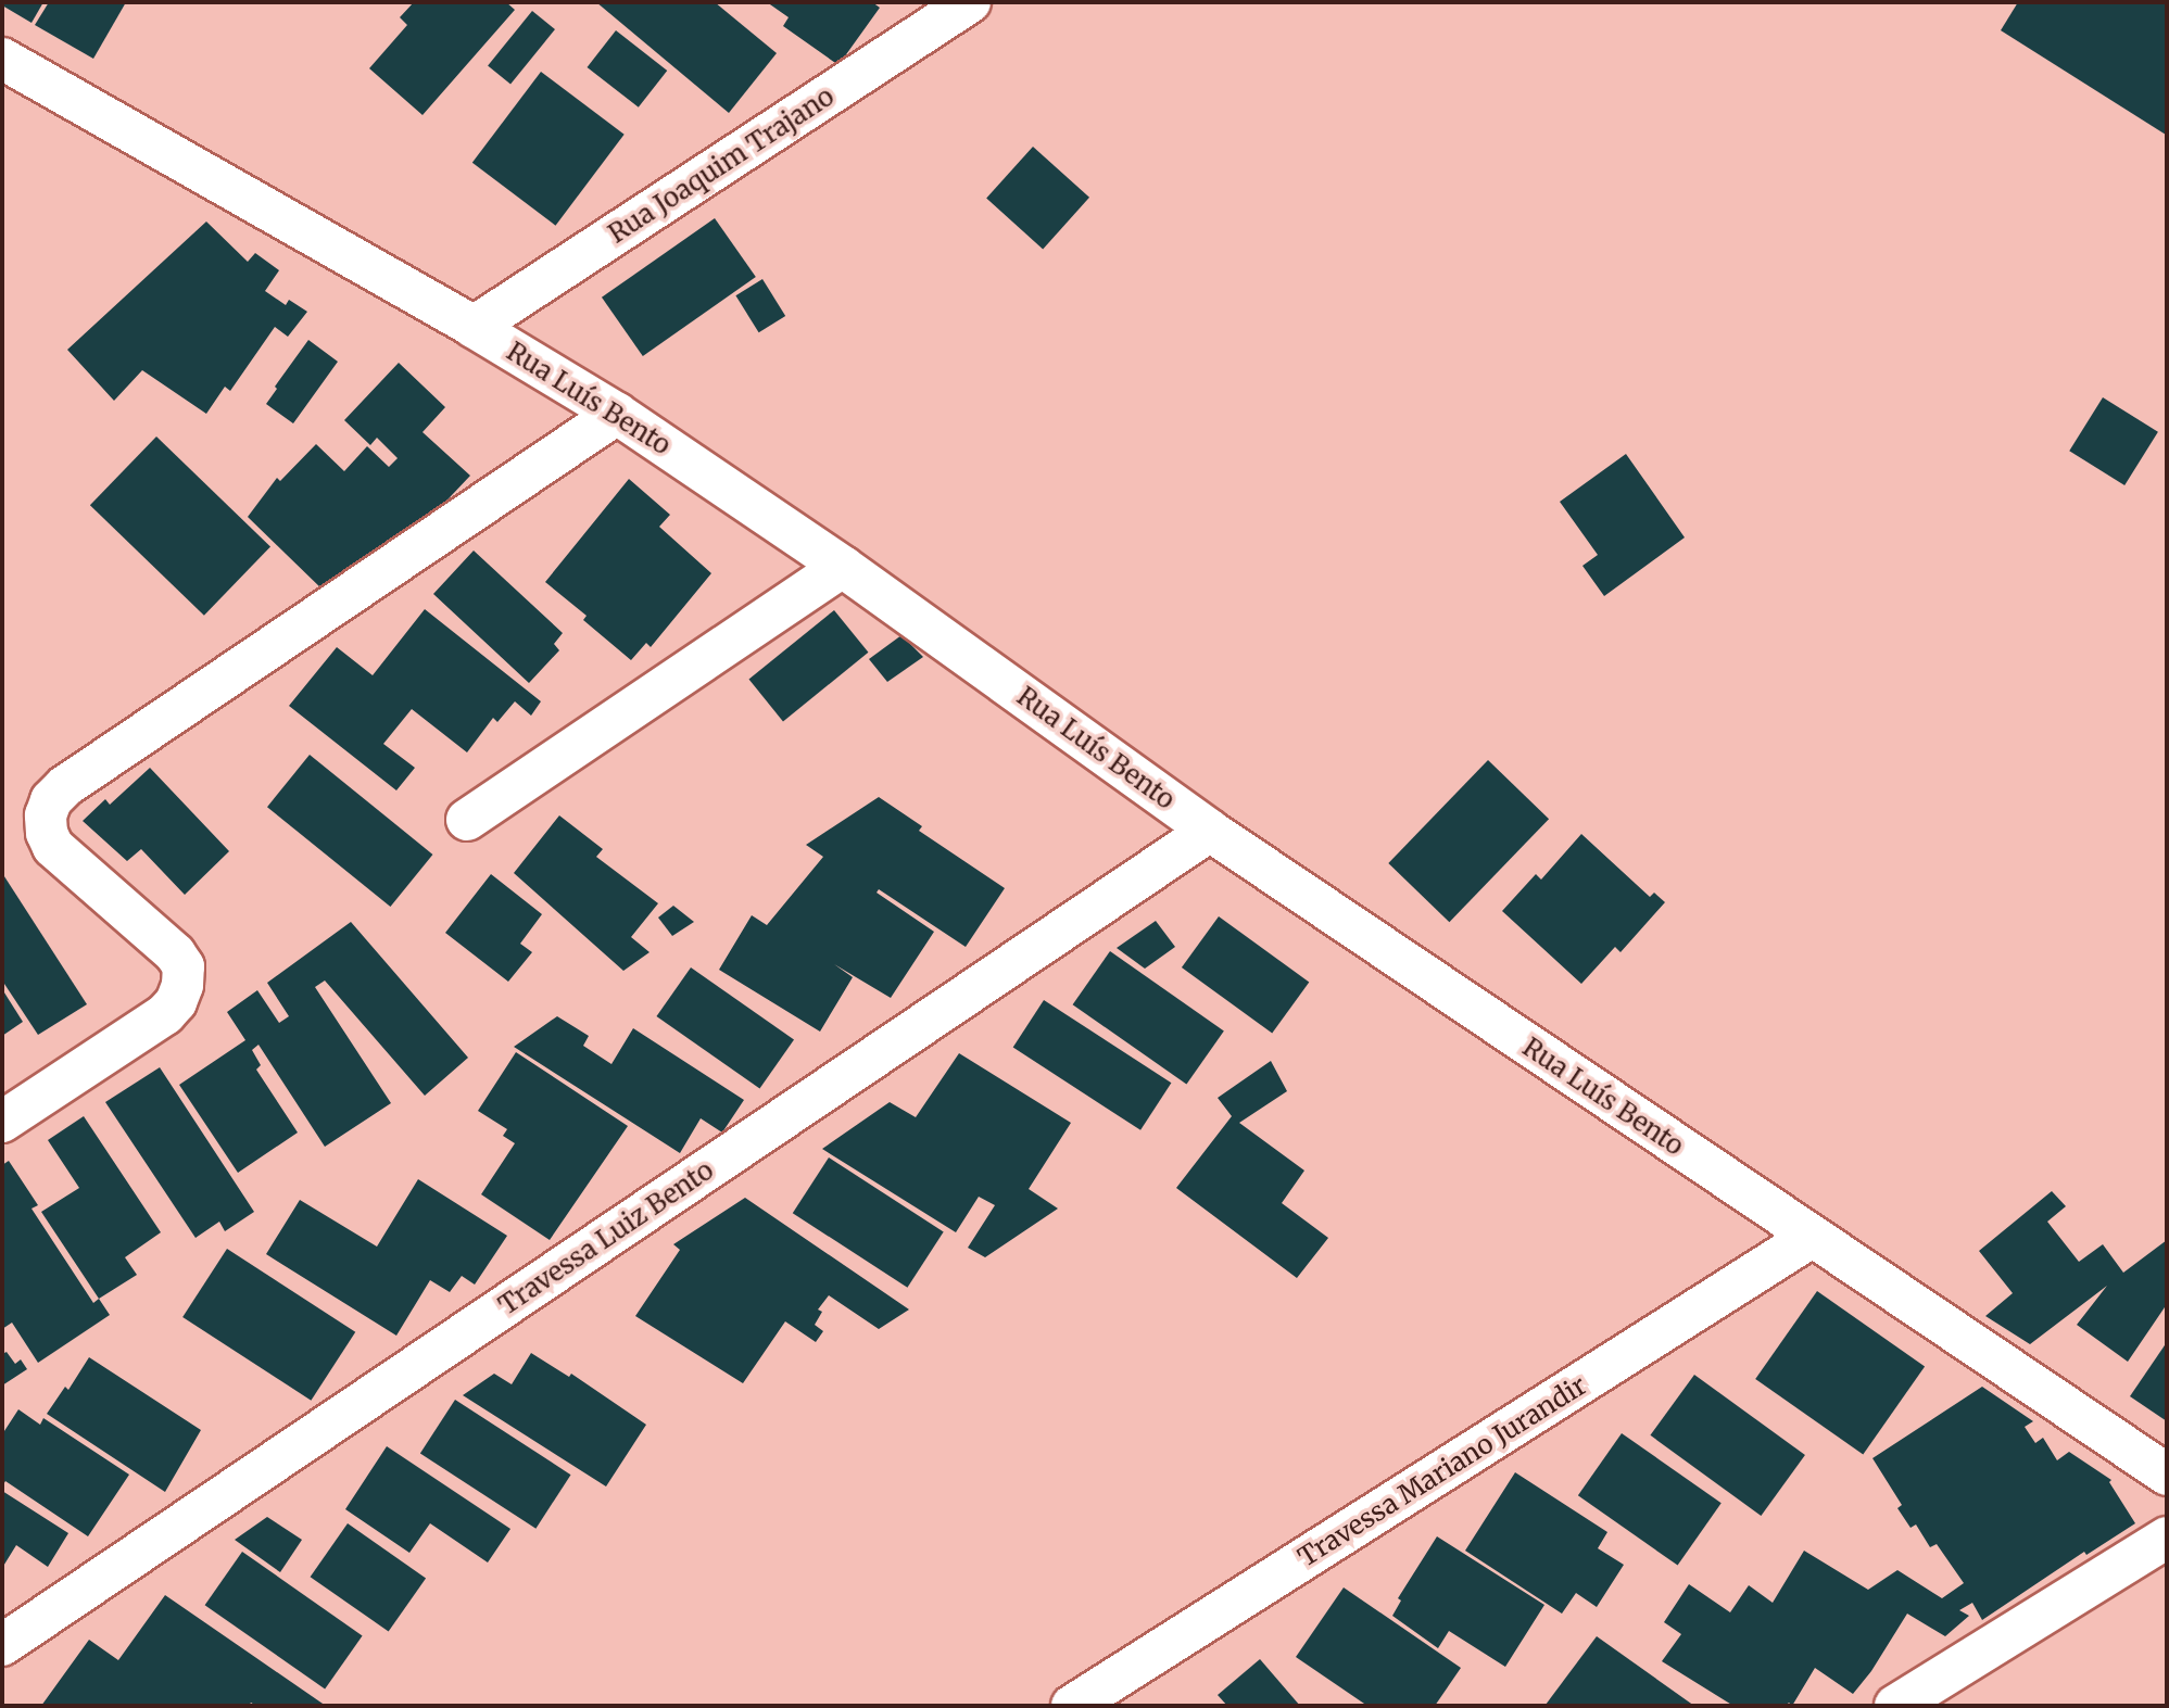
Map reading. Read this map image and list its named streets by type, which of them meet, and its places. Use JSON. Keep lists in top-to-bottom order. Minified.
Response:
{"streets":{"street":["Rua Joaquim Trajano","Rua Luís Bento","Travessa Luiz Bento","Travessa Mariano Jurandir"]},"crossings":[["Rua Joaquim Trajano","Rua Luís Bento"],["Rua Luís Bento","Travessa Luiz Bento"],["Rua Luís Bento","Travessa Mariano Jurandir"]]}
